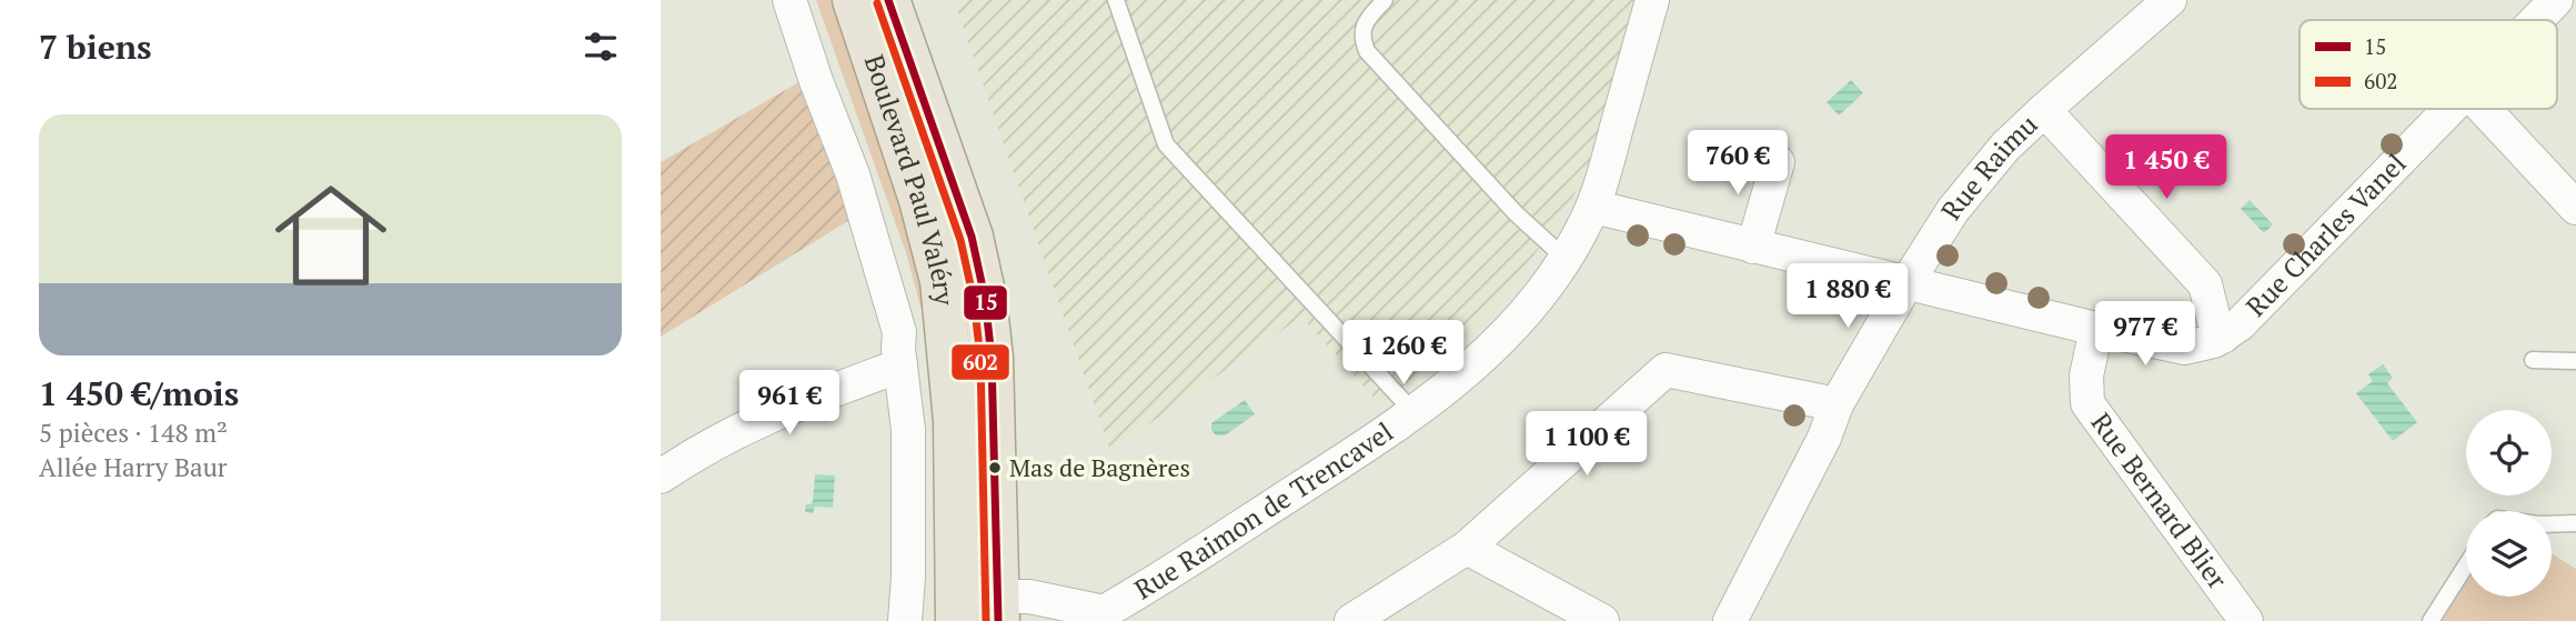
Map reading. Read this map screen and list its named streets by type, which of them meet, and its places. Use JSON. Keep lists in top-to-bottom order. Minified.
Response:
{"streets":{"main road":["Boulevard Paul Valéry"],"street":["Rue Raimu","Rue Charles Vanel","Rue Bernard Blier","Rue Raimon de Trencavel"]},"crossings":[["Rue Raimu","Rue Charles Vanel"],["Boulevard Paul Valéry","Rue Raimon de Trencavel"],["Rue Charles Vanel","Rue Bernard Blier"],["Rue Charles Vanel","Rue Raimon de Trencavel"]],"places":["Mas de Bagnères"],"lines":["transit line 15","transit line 602"],"legend":["15","602"],"page":{"heading":"7 biens","list":[{"name":"1 450 €/mois","note":"5 pièces · 148 m² · Allée Harry Baur"}],"price":["760 €","1 450 €","1 880 €","977 €","1 260 €","961 €","1 100 €"]}}
